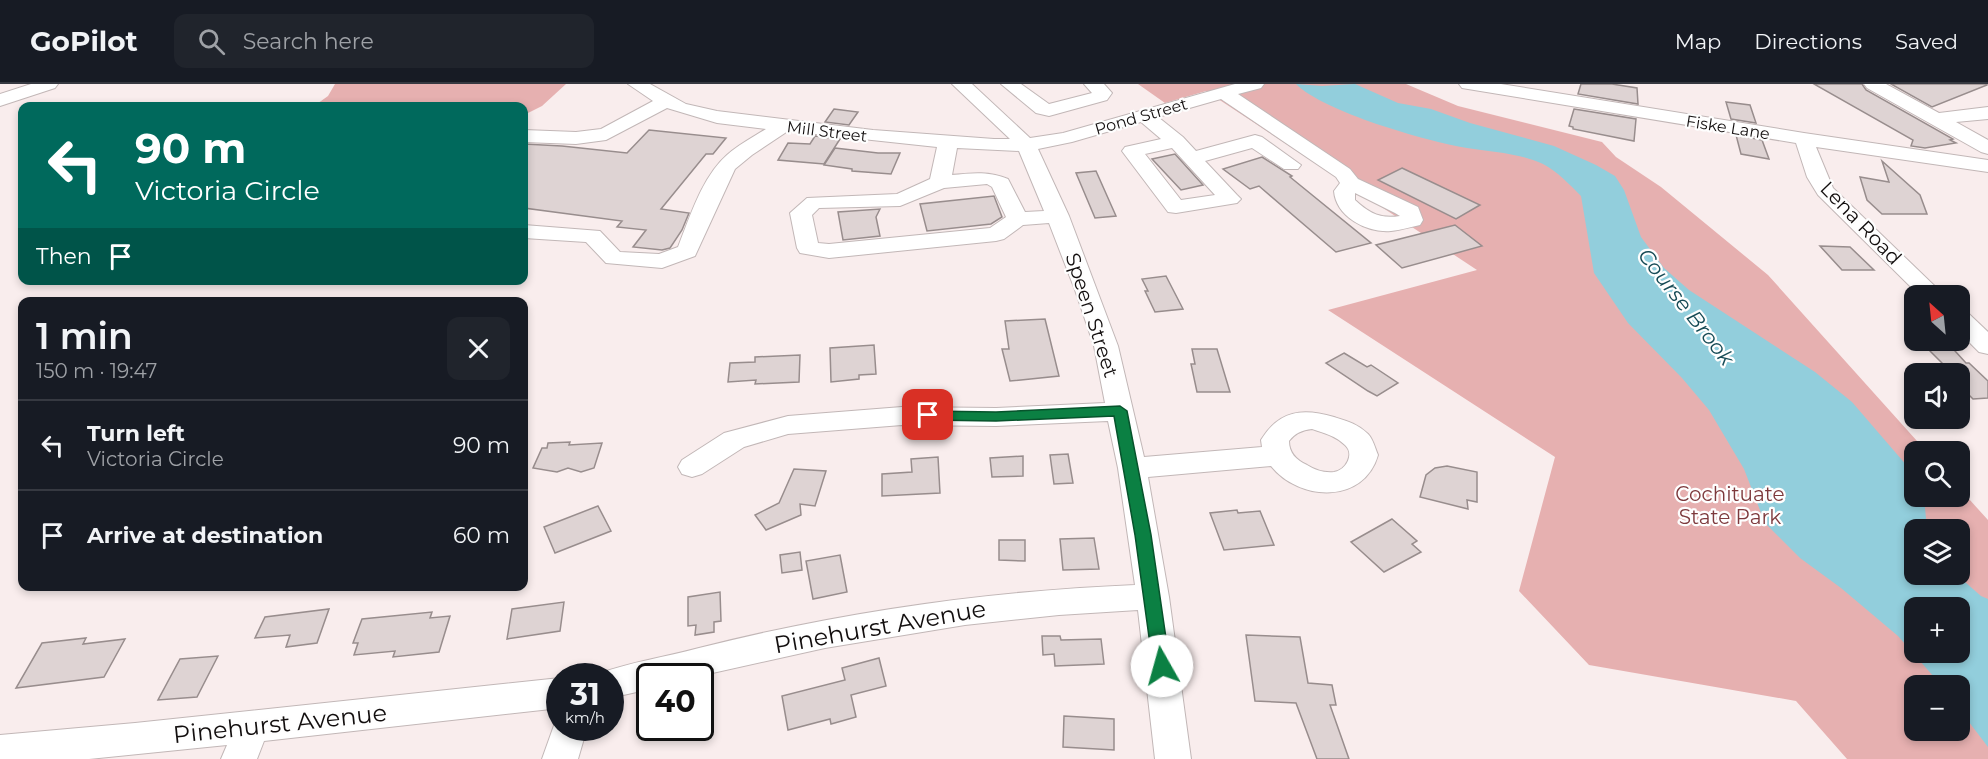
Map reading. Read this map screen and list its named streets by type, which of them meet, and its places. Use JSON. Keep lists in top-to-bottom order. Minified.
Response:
{"streets":{"street":["Pond Street","Fiske Lane","Mill Street","Lena Road","Speen Street","Pinehurst Avenue"]},"crossings":[["Pond Street","Mill Street"],["Pond Street","Speen Street"],["Fiske Lane","Lena Road"],["Mill Street","Speen Street"],["Speen Street","Pinehurst Avenue"]],"water":["Course Brook"],"parks":["Cochituate State Park"],"north":"top left","page":{"header":"GoPilot","search":"Search here","nav":["Map","Directions","Saved"],"turn":["90 m","Victoria Circle"],"then":"Then","map_buttons":["+","−"],"heading":["1 min","150 m · 19:47"],"list":[{"name":"Turn left","note":"Victoria Circle","value":"90 m"},{"name":"Arrive at destination","value":"60 m"}],"speed":"31 km/h","limit":"40"}}
